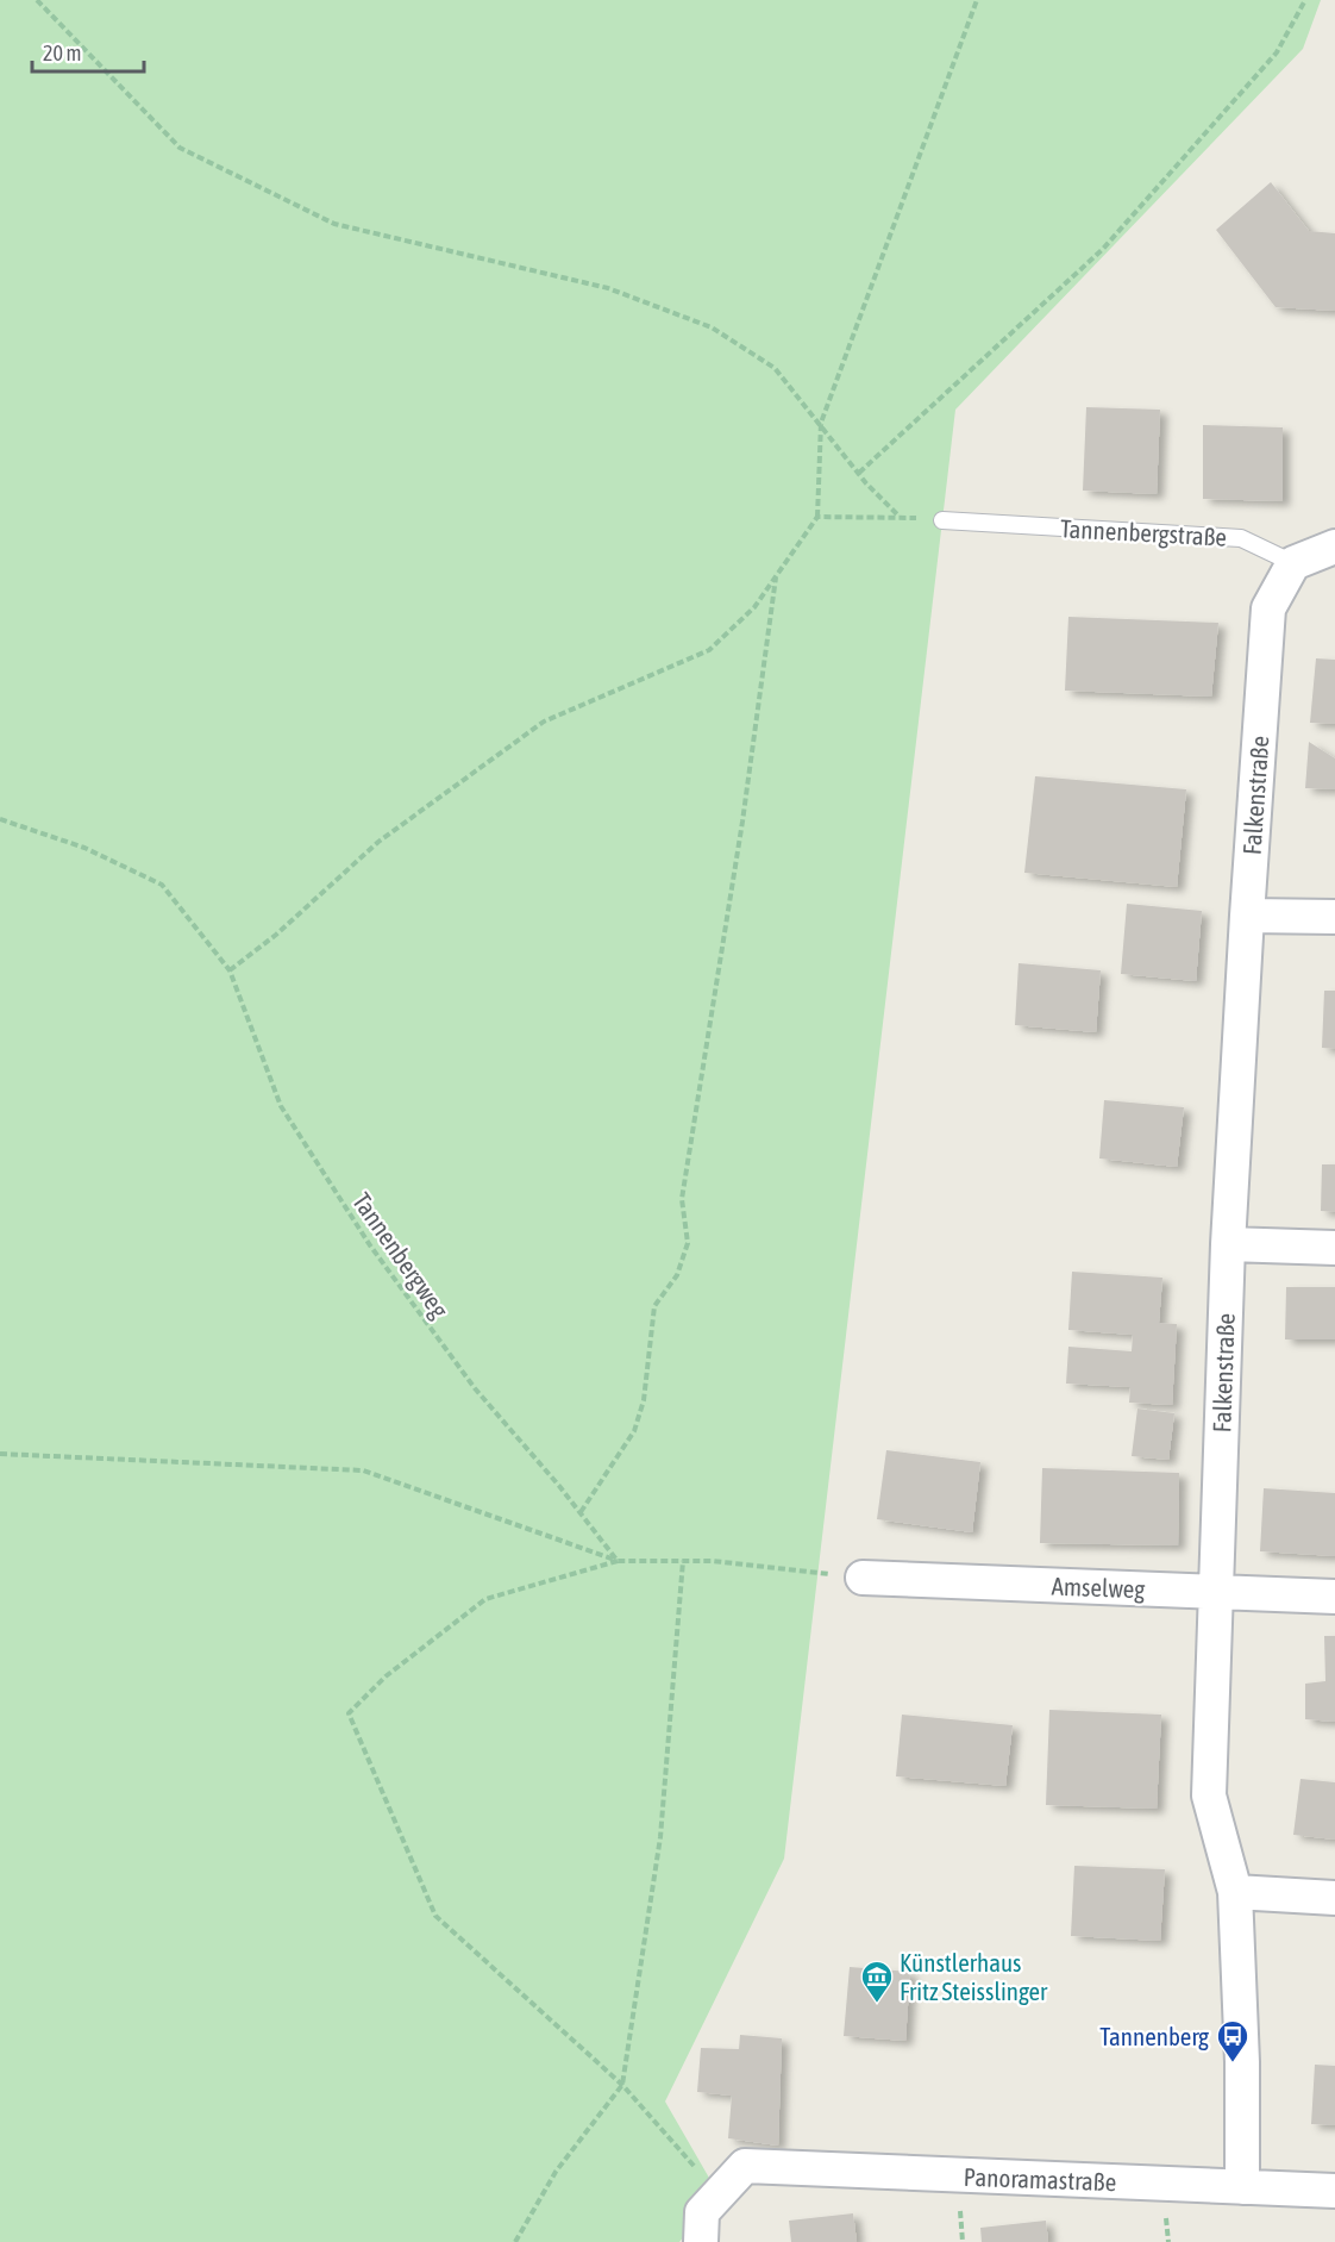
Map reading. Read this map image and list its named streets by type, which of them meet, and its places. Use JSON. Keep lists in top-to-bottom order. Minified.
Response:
{"streets":{"street":["Falkenstraße","Amselweg","Panoramastraße"],"lane":["Tannenbergstraße"],"path":["Tannenbergweg"]},"crossings":[["Tannenbergstraße","Falkenstraße"],["Falkenstraße","Amselweg"],["Falkenstraße","Panoramastraße"]],"places":{"museum":["Künstlerhaus Fritz Steisslinger"],"bus stop":["Tannenberg"]},"scale_bar":"20 m"}
